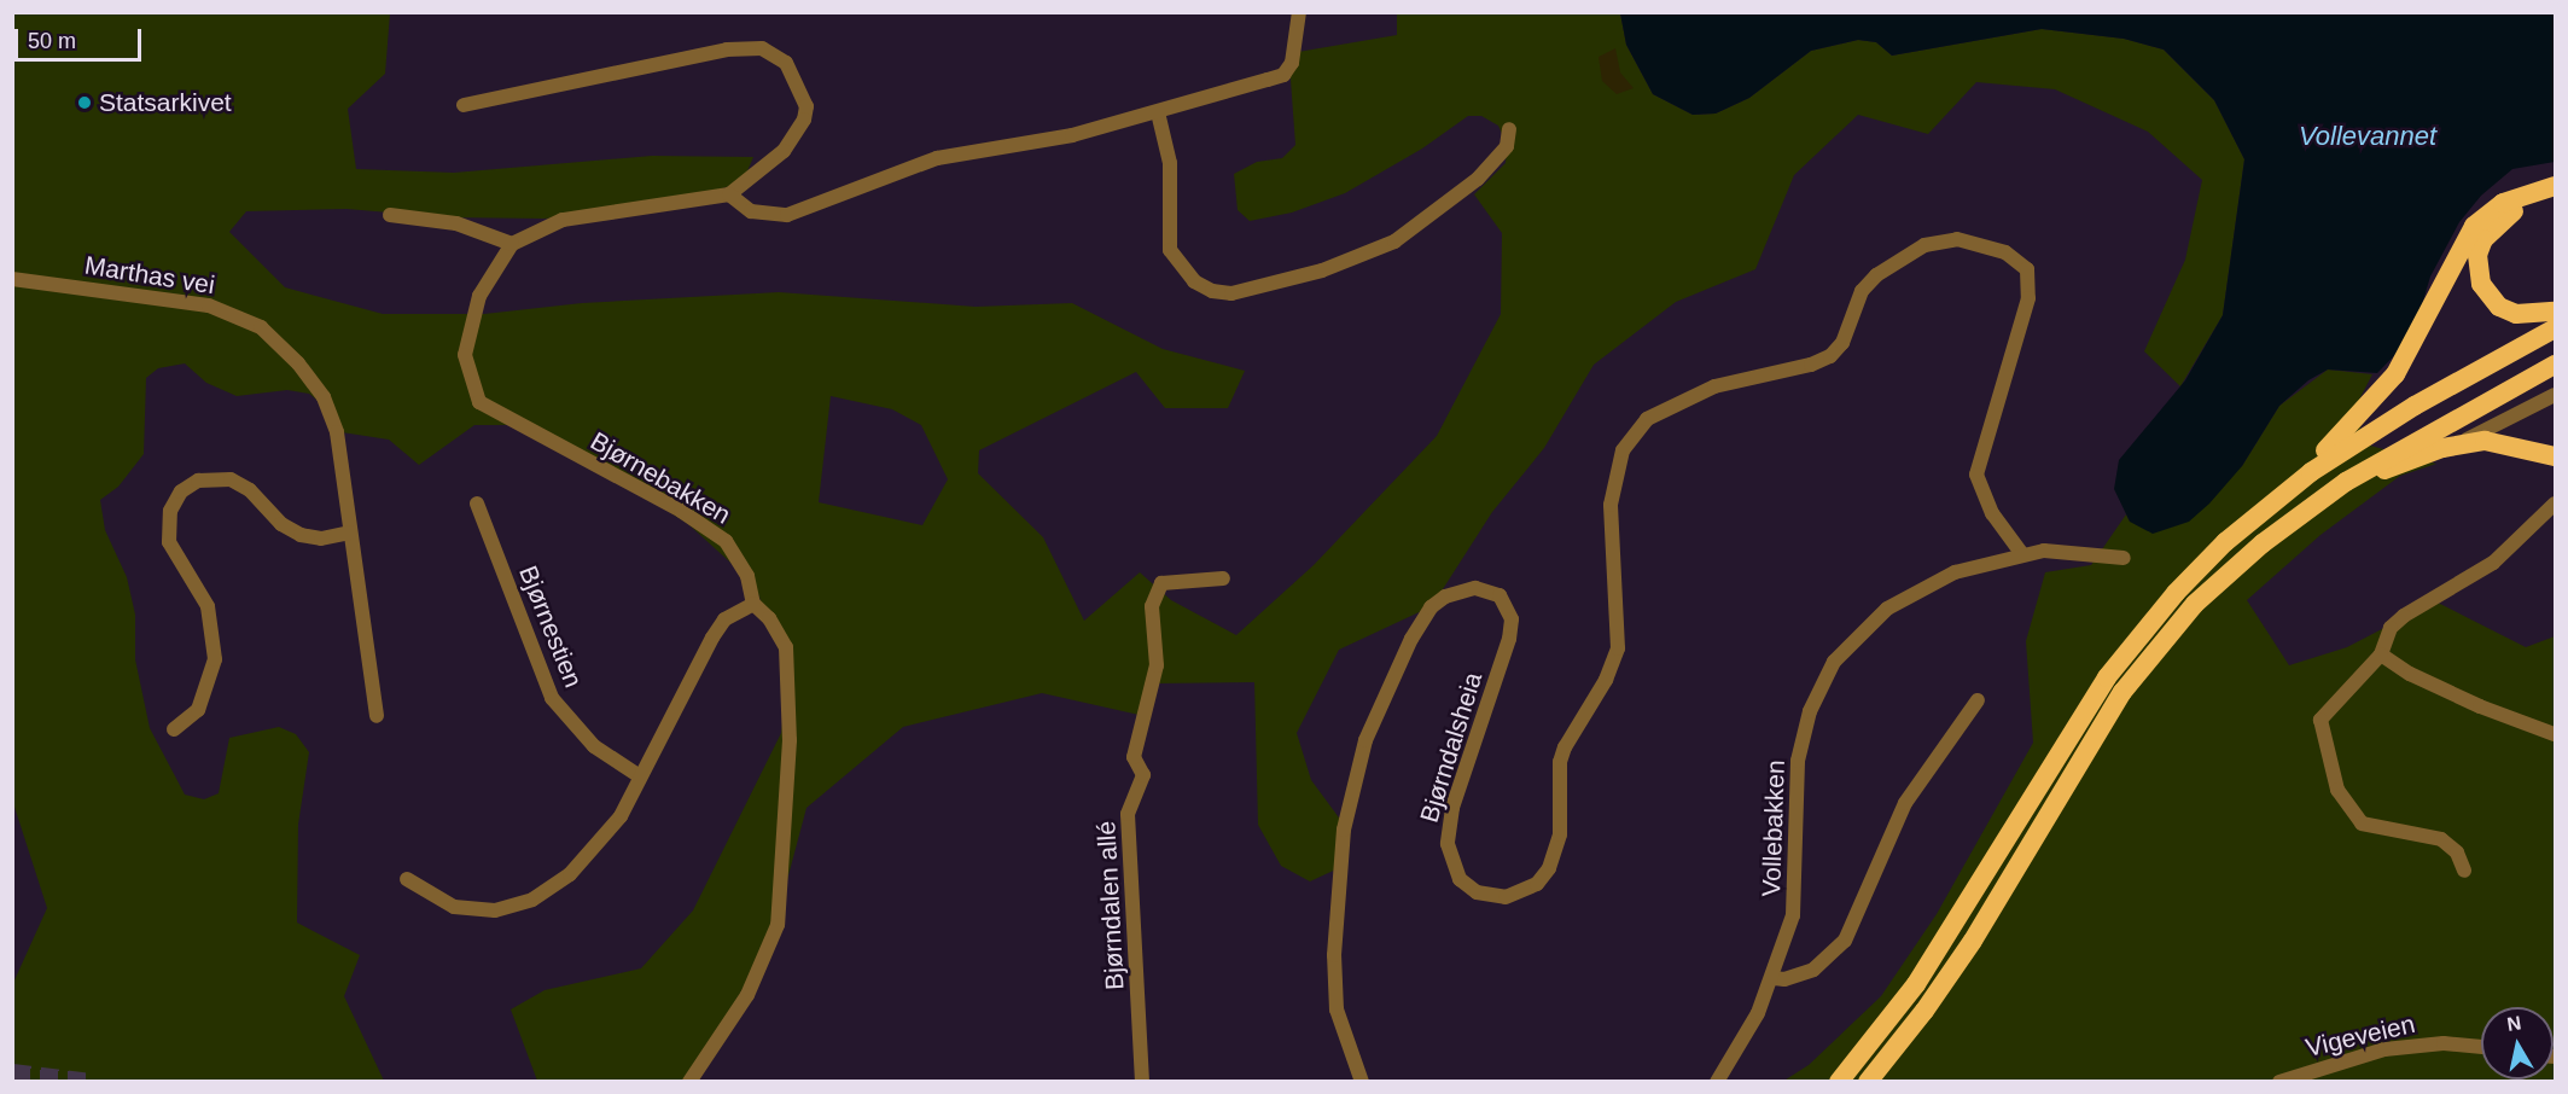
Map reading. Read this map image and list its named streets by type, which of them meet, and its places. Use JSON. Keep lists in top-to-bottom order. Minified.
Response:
{"streets":{"street":["Marthas vei","Bjørnebakken","Bjørnestien","Bjørndalsheia","Vollebakken","Bjørndalen allé","Vigeveien"]},"crossings":[["Bjørndalsheia","Vollebakken"]],"water":["Vollevannet"],"places":["Statsarkivet"],"scale_bar":"50 m","north":"top"}
